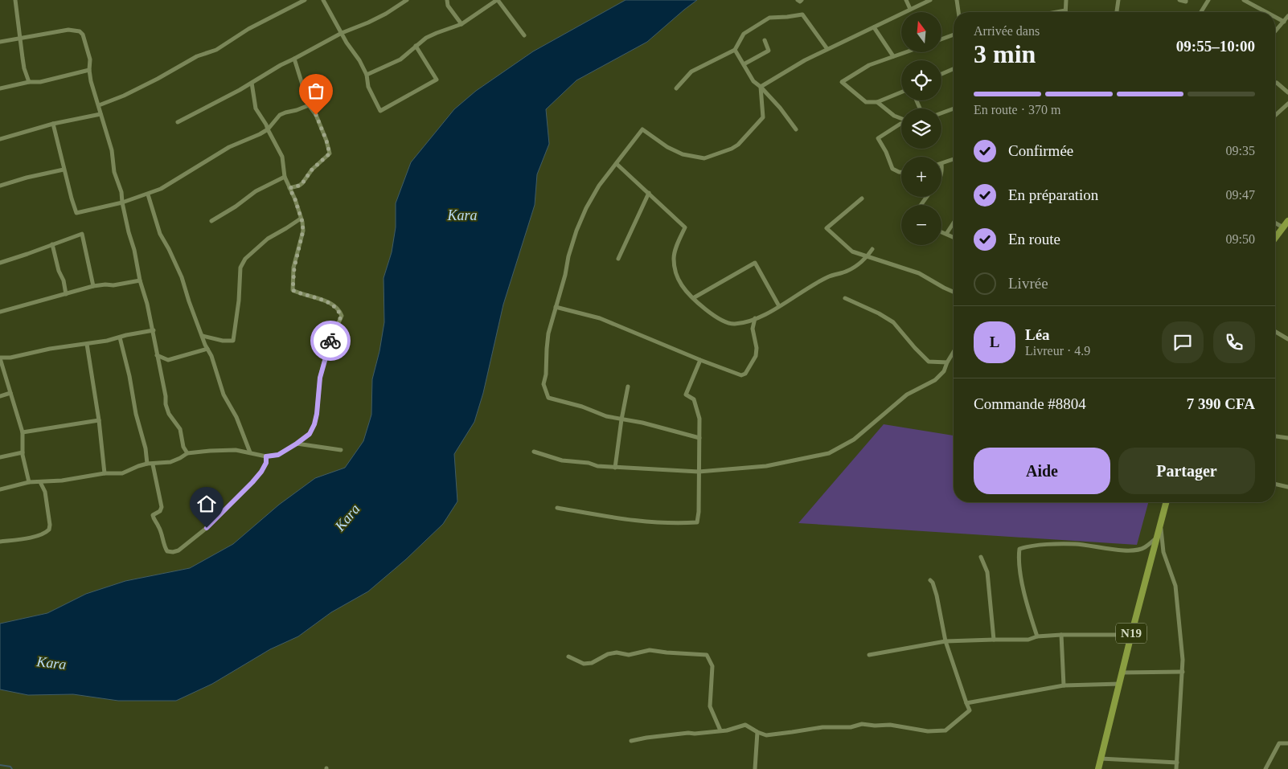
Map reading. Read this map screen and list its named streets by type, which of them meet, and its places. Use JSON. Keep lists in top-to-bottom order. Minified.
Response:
{"streets":{"main road":["N19"]},"water":["Kara"],"north":"top","page":{"map_buttons":["+","−"],"heading":["3 min","Arrivée dans","09:55–10:00"],"panel":["Léa","Livreur · 4.9","Commande #8804","7 390 CFA"],"bar":"En route · 370 m","list":[["Confirmée","09:35"],["En préparation","09:47"],["En route","09:50"],"Livrée"],"round":"L","buttons":["Aide","Partager"]}}
